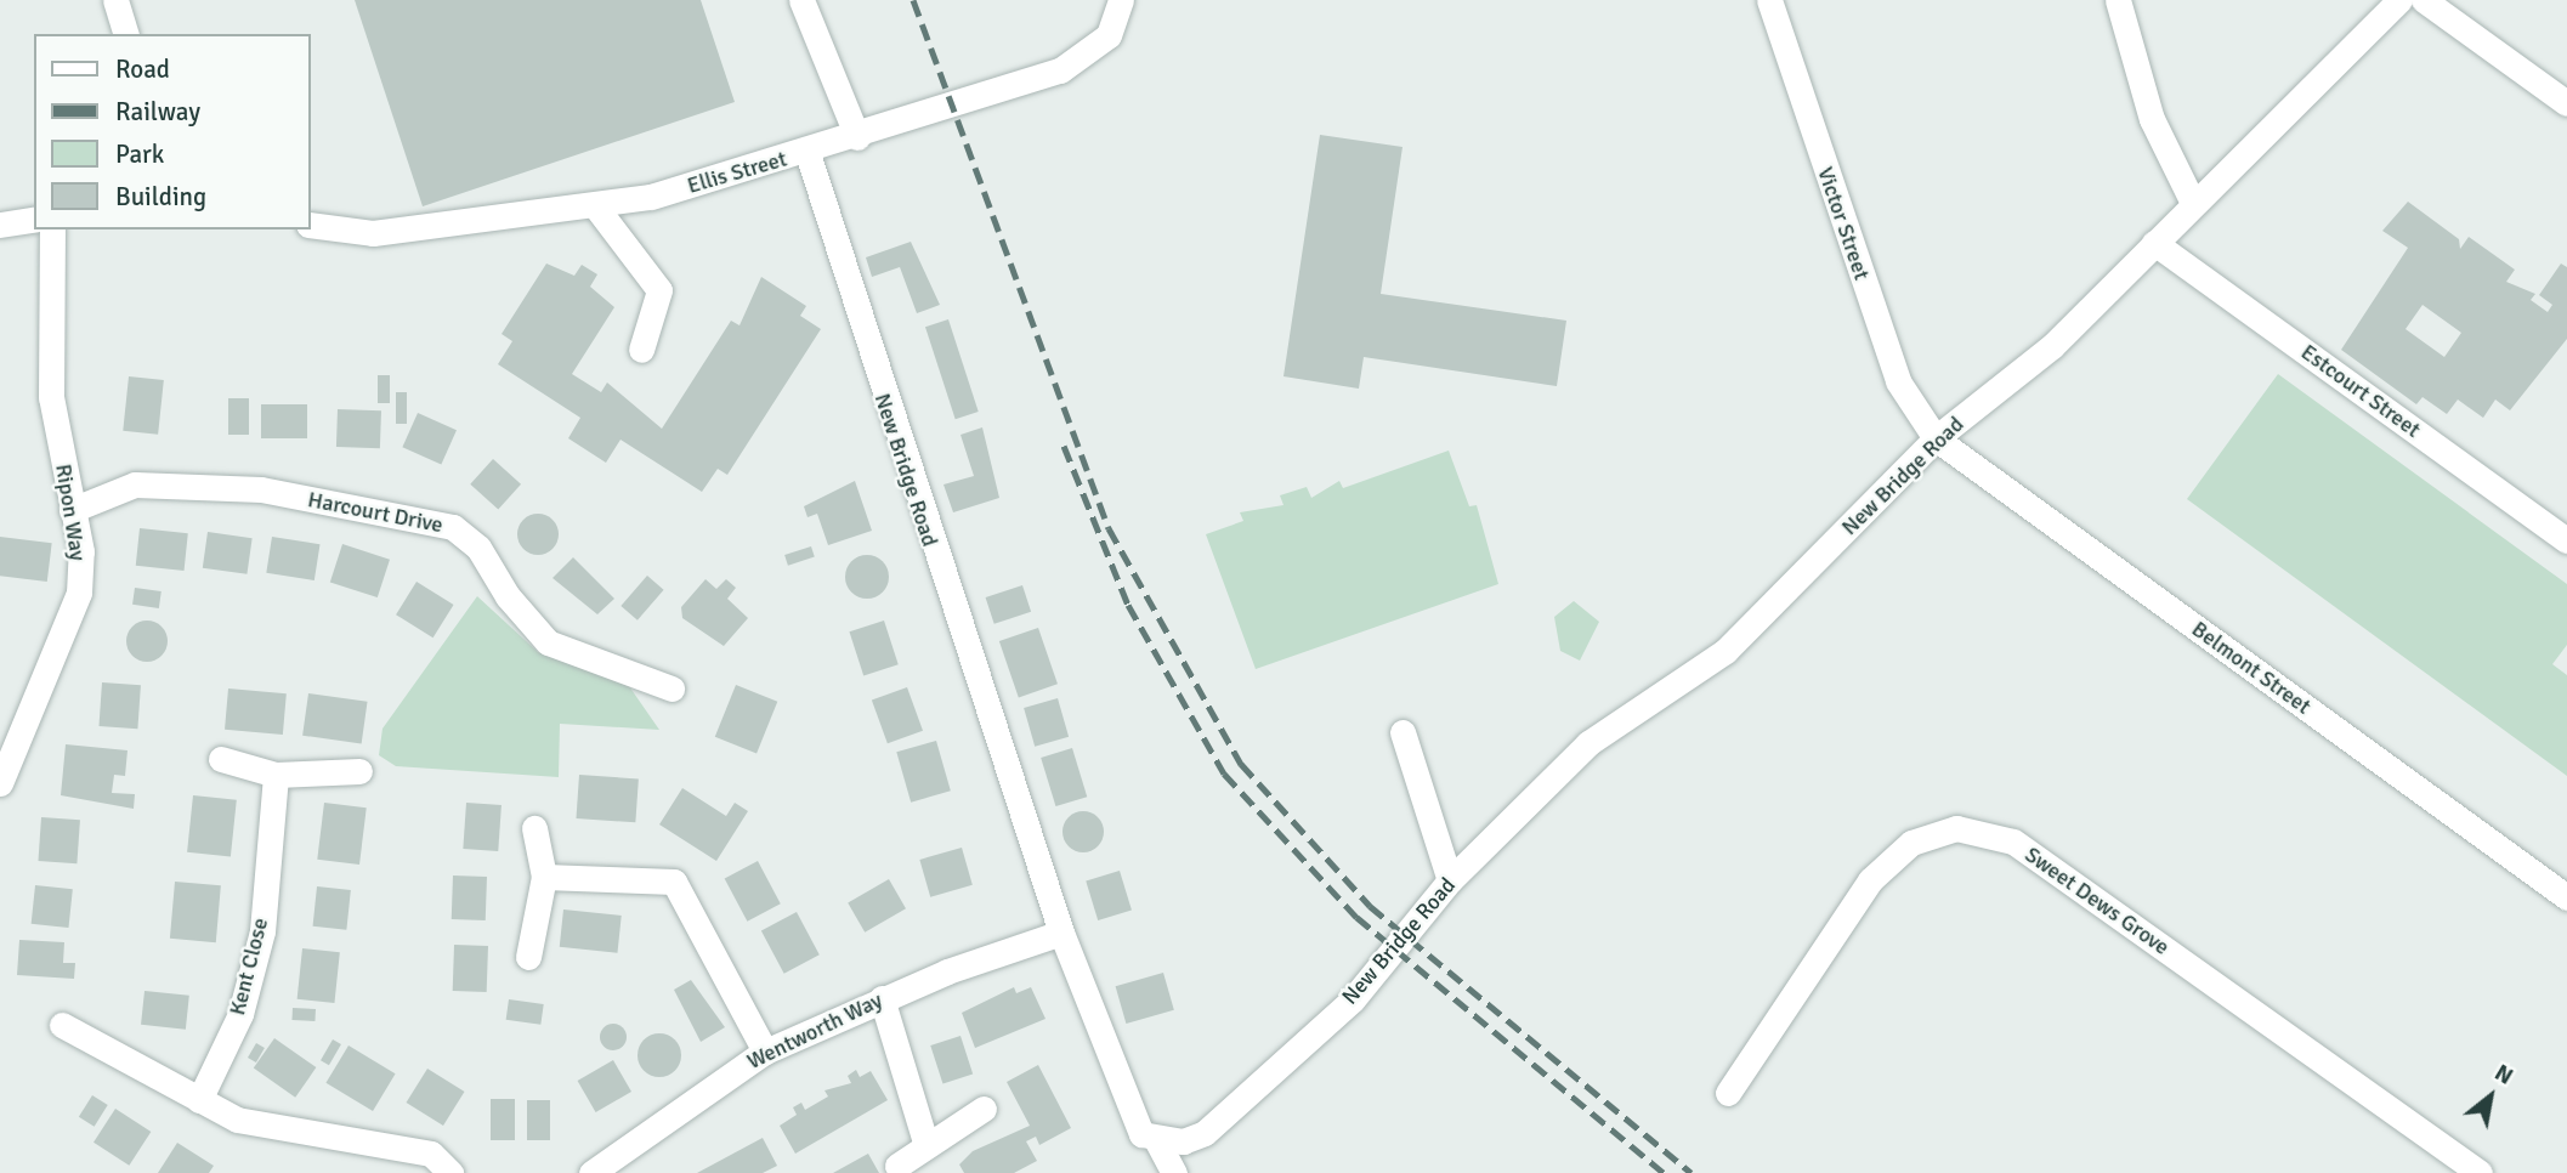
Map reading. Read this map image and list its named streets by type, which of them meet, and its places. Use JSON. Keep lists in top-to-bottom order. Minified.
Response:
{"streets":{"street":["Ellis Street","Victor Street","Estcourt Street","New Bridge Road","Ripon Way","Harcourt Drive","Belmont Street","Sweet Dews Grove","Kent Close","Wentworth Way"]},"crossings":[["Ellis Street","New Bridge Road"],["Victor Street","New Bridge Road"],["Victor Street","Belmont Street"],["Estcourt Street","New Bridge Road"],["New Bridge Road","Belmont Street"],["New Bridge Road","Wentworth Way"],["Ripon Way","Harcourt Drive"]],"legend":["Road","Railway","Park","Building"],"north":"top right"}
